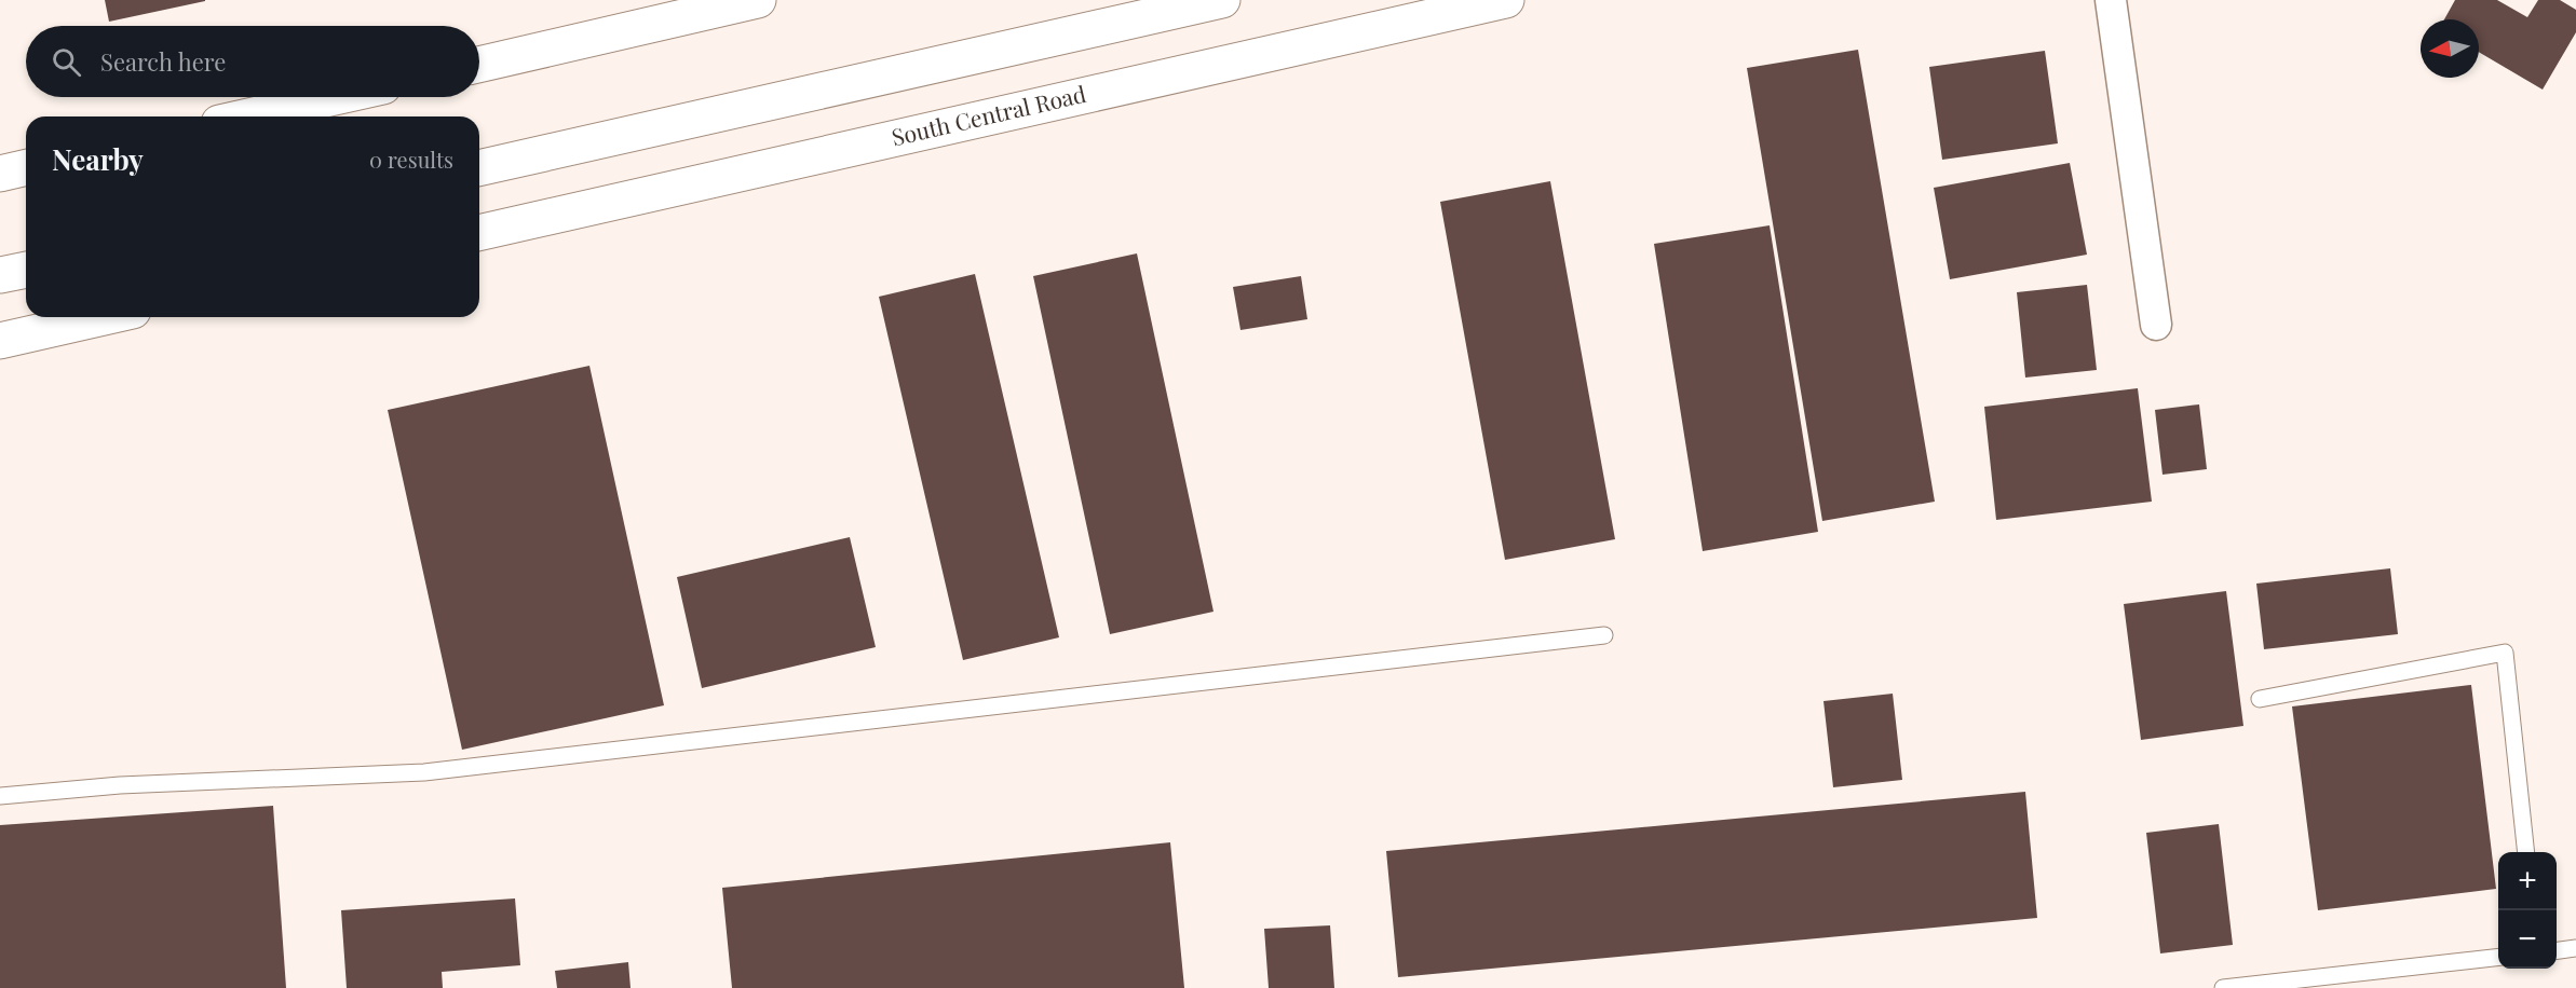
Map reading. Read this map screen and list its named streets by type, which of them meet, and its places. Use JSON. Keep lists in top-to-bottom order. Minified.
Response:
{"streets":{"main road":["South Central Road"]},"north":"left","page":{"search":"Search here","heading":["Nearby","0 results"],"map_buttons":["+","−"]}}
